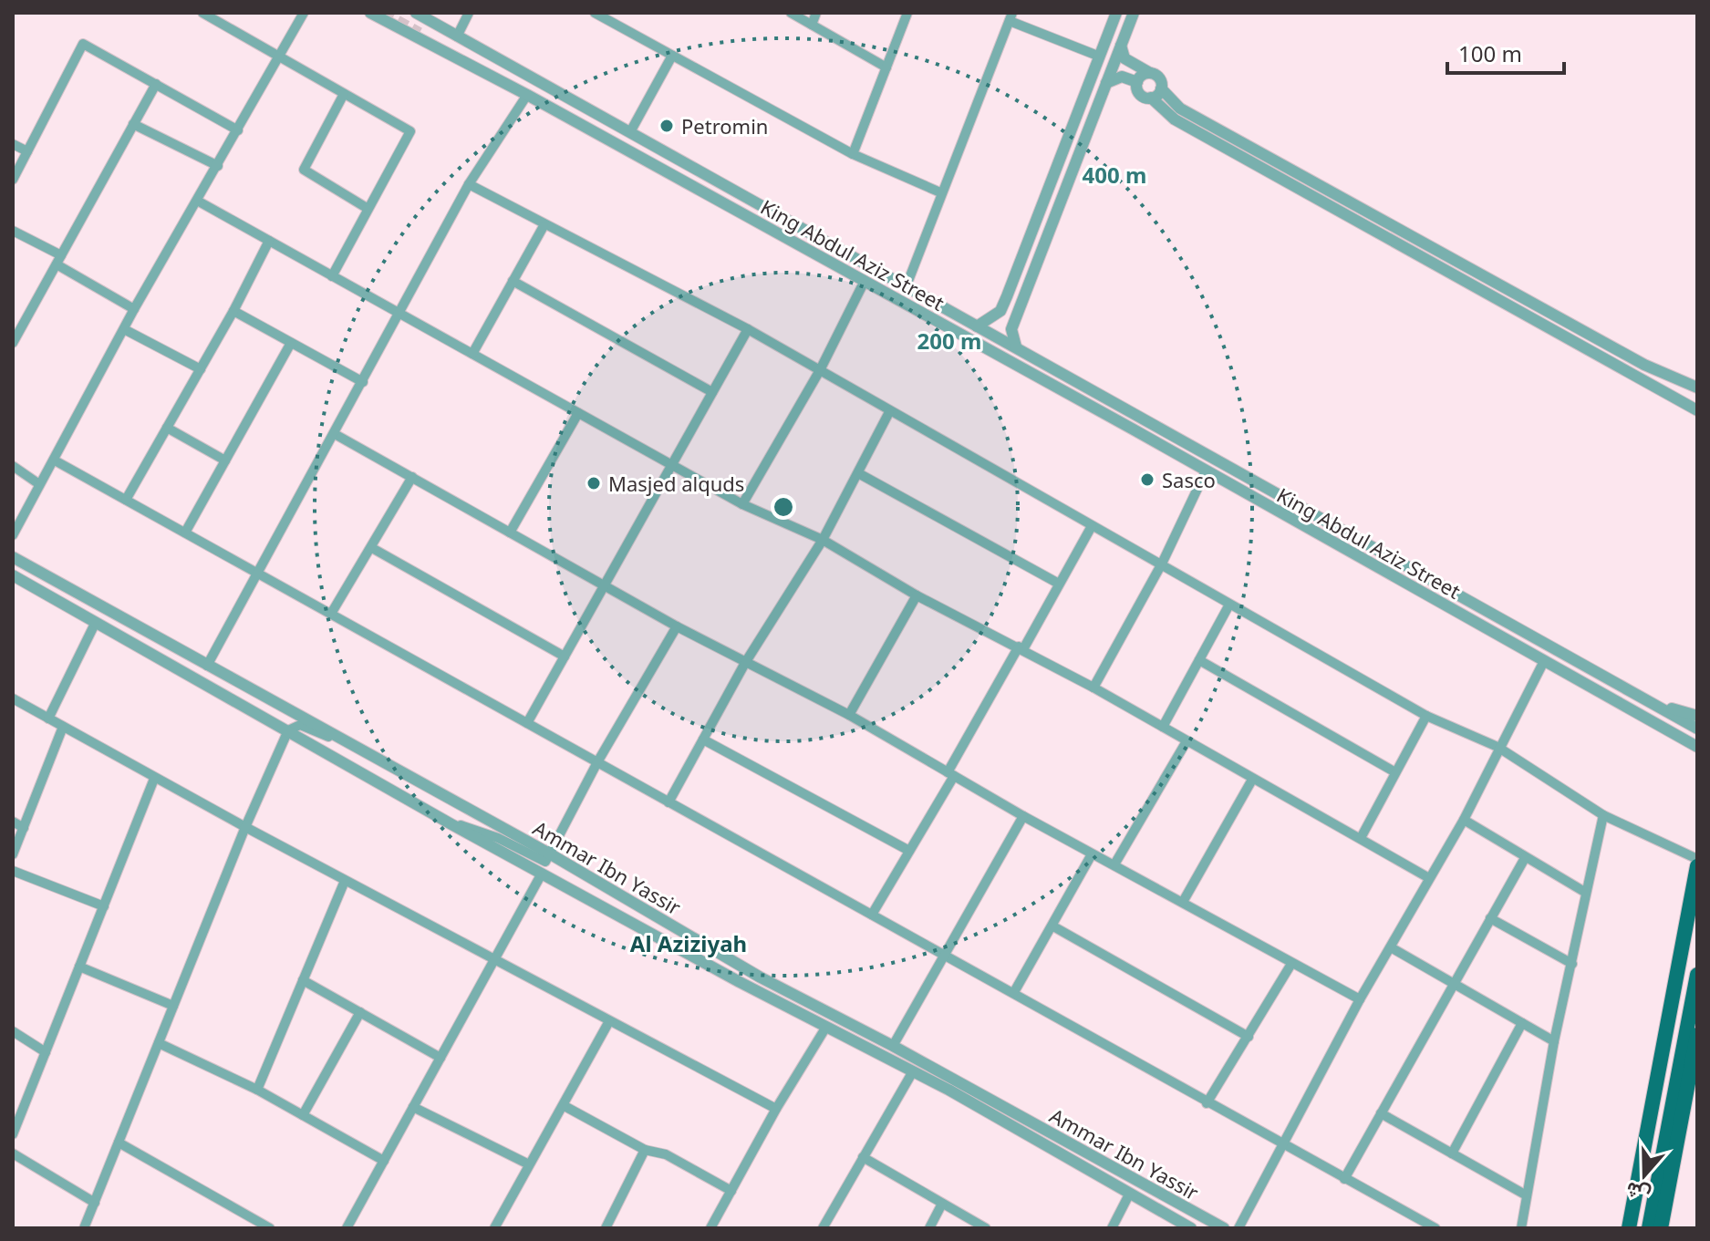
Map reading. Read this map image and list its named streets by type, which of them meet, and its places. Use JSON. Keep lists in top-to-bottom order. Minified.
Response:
{"streets":{"street":["King Abdul Aziz Street","Ammar Ibn Yassir"]},"districts":["Al Aziziyah"],"places":["Petromin","Sasco","Masjed alquds"],"scale_bar":"100 m","north":"bottom","rings":["400 m","200 m"]}
